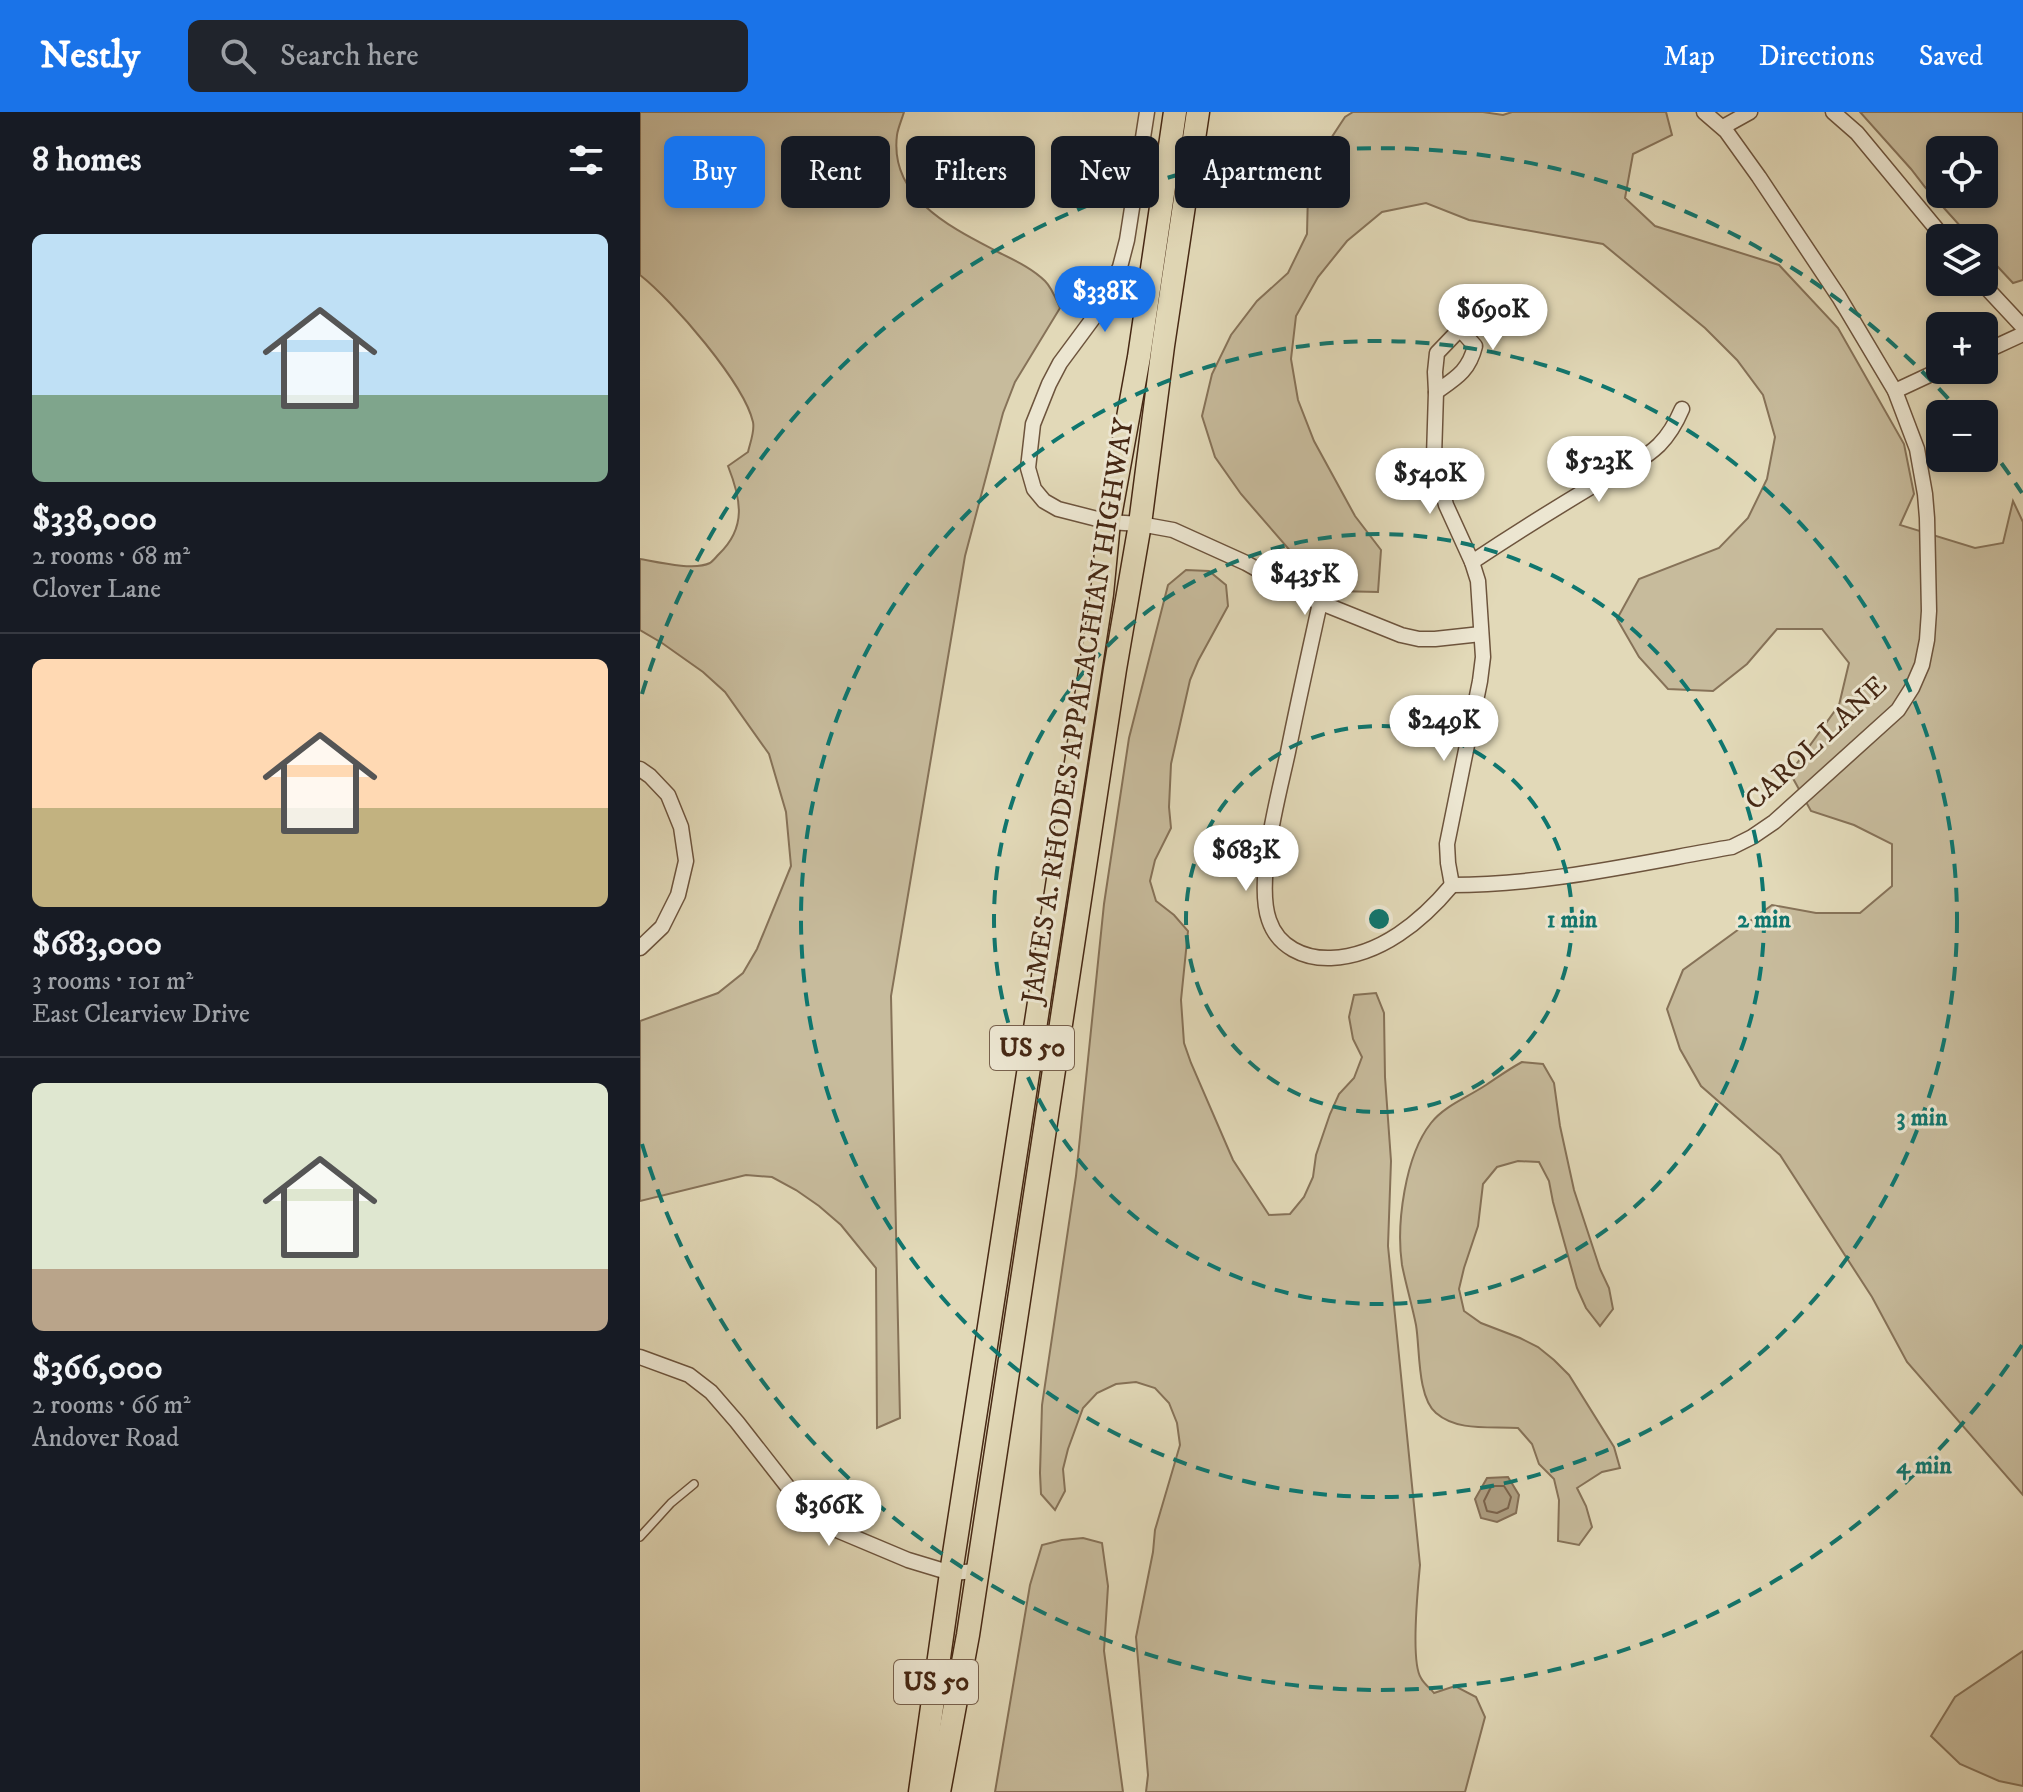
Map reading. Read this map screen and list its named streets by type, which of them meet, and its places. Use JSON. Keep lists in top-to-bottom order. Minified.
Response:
{"streets":{"highway":["JAMES A. RHODES APPALACHIAN HIGHWAY","US 50"],"street":["CAROL LANE"]},"page":{"header":"Nestly","search":"Search here","nav":["Map","Directions","Saved"],"heading":"8 homes","map_buttons":["+","−"],"chip":["Buy","Rent","Filters","New","Apartment"],"list":[{"name":"$338,000","note":"2 rooms · 68 m² · Clover Lane"},{"name":"$683,000","note":"3 rooms · 101 m² · East Clearview Drive"},{"name":"$366,000","note":"2 rooms · 66 m² · Andover Road"}],"price":["$338K","$690K","$523K","$540K","$435K","$249K","$683K","$366K"]},"rings":["1 min","2 min","3 min","4 min"]}
